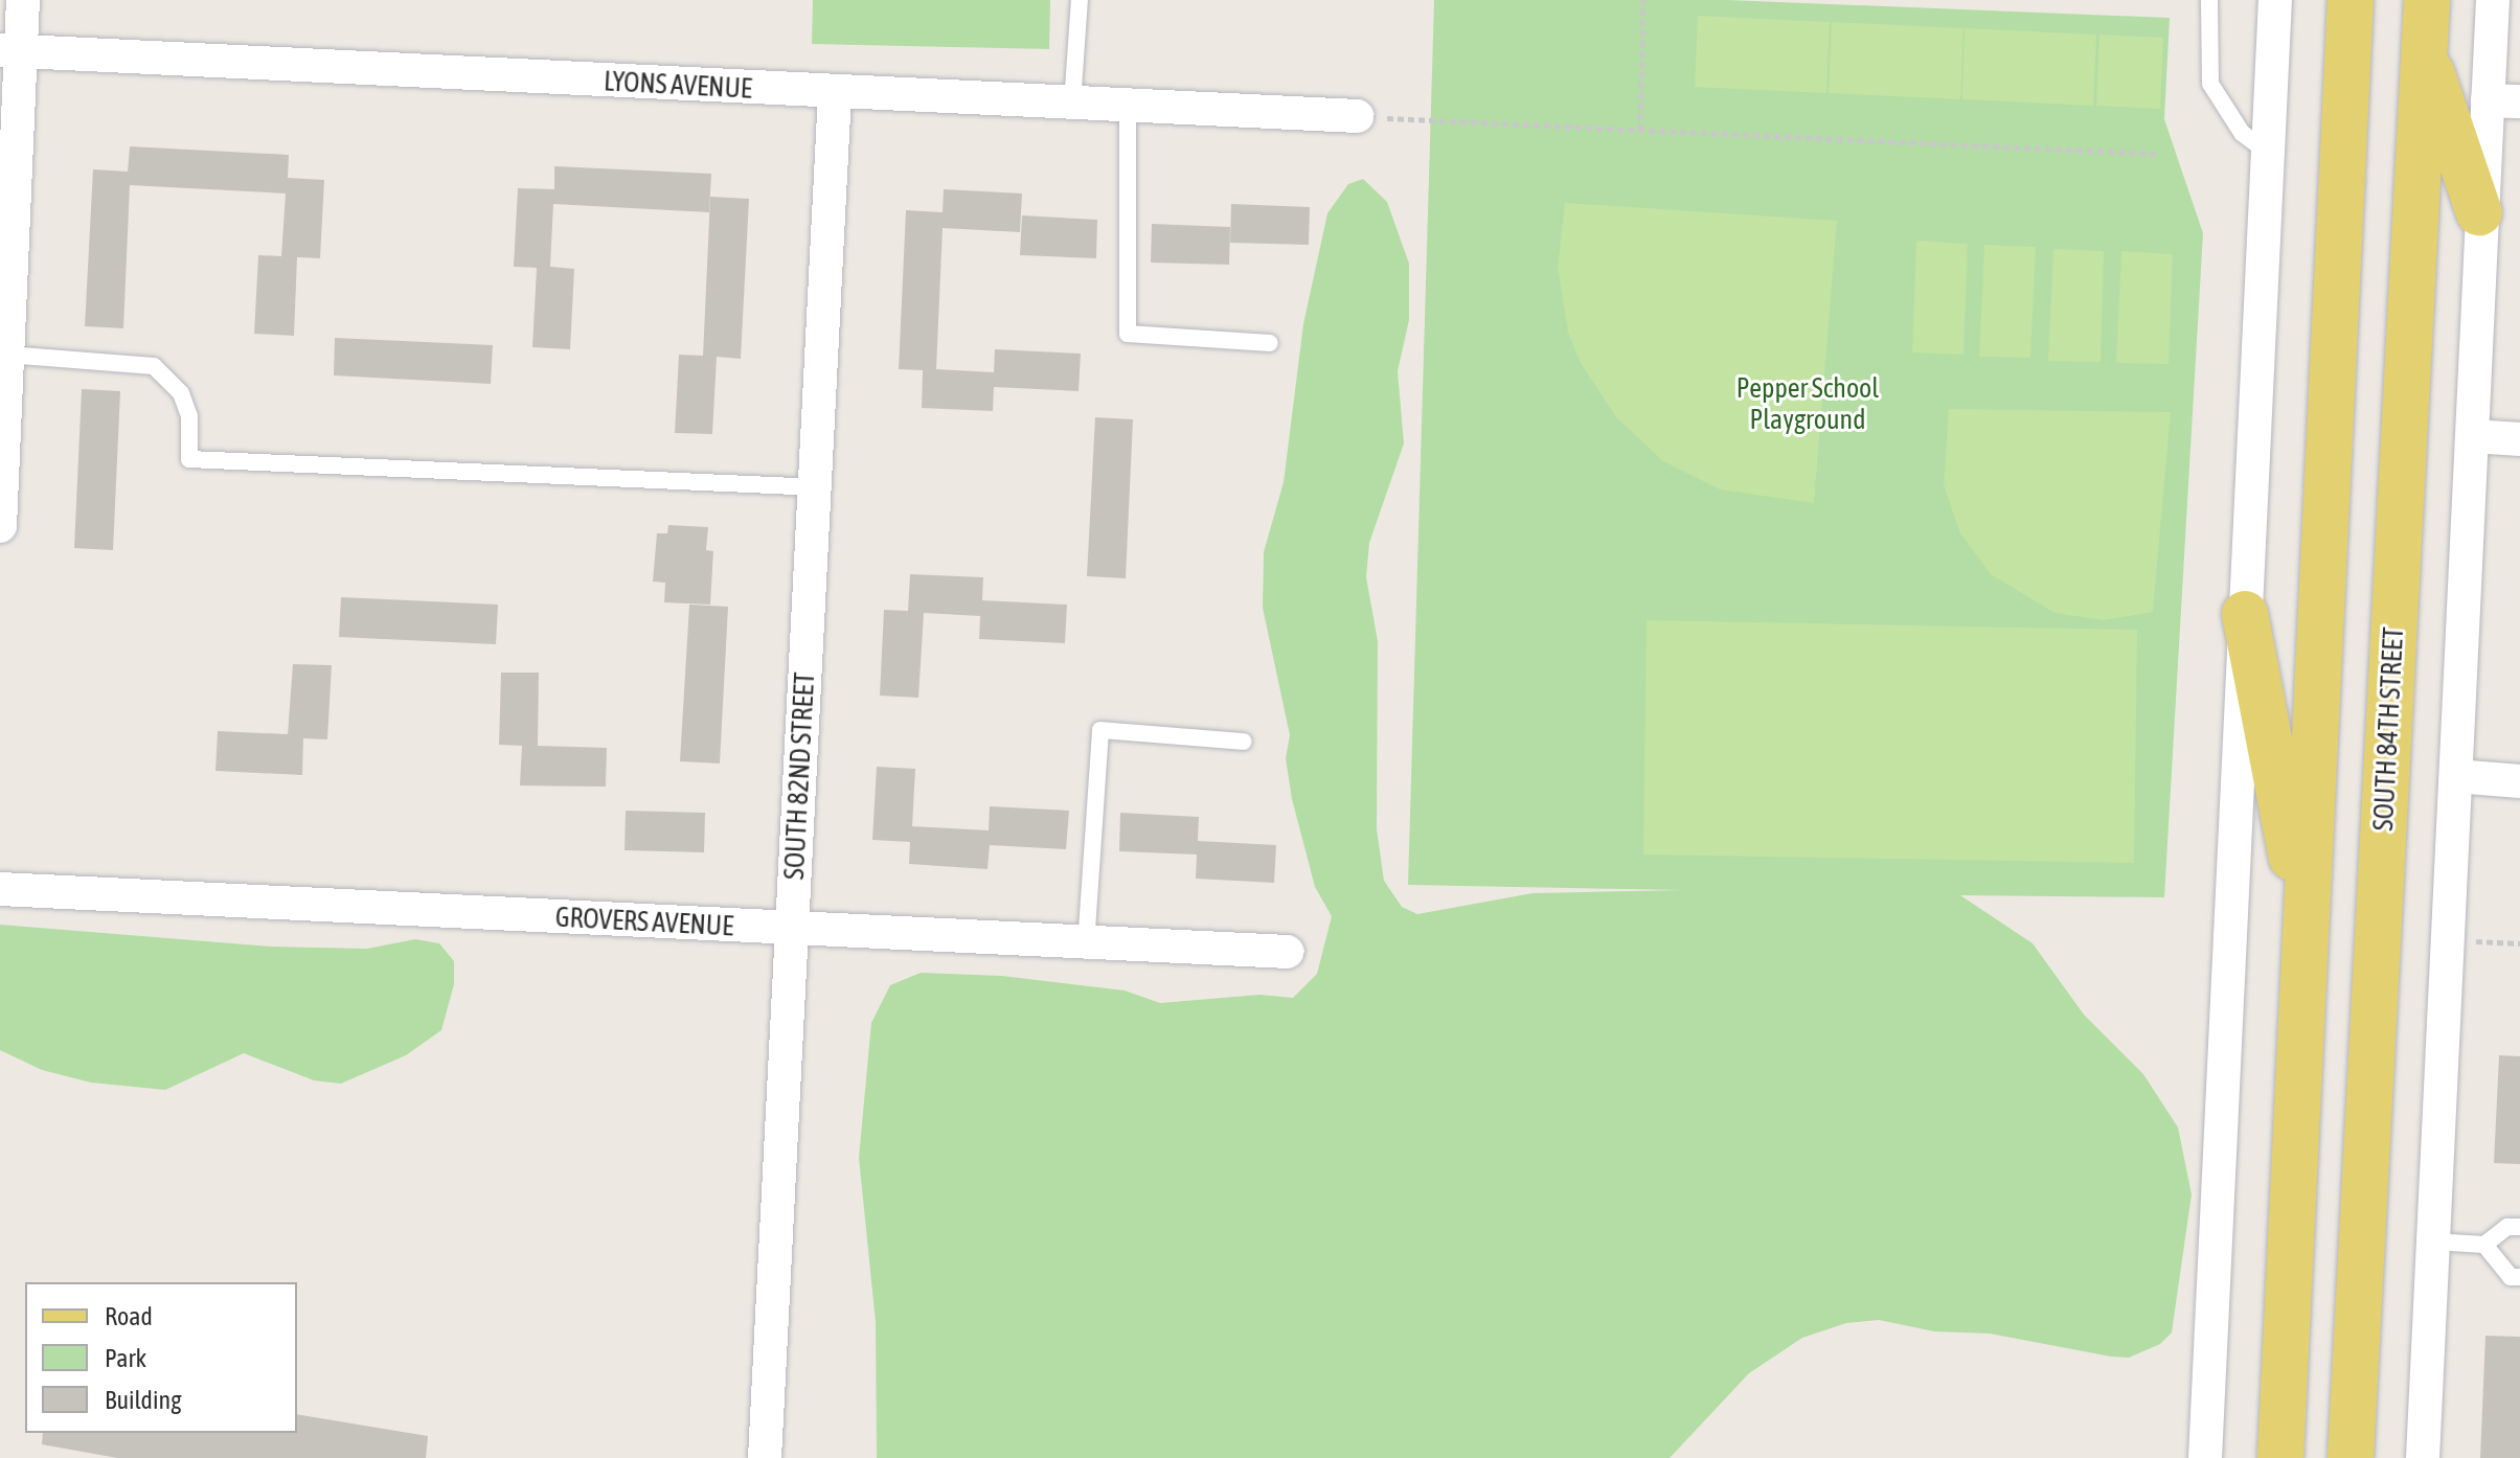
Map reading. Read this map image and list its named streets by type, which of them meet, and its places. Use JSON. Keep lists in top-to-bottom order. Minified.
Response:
{"streets":{"main road":["SOUTH 84TH STREET"],"street":["LYONS AVENUE","SOUTH 82ND STREET","GROVERS AVENUE"]},"crossings":[["LYONS AVENUE","SOUTH 82ND STREET"],["SOUTH 82ND STREET","GROVERS AVENUE"]],"parks":["Pepper School Playground"],"legend":["Road","Park","Building"]}
